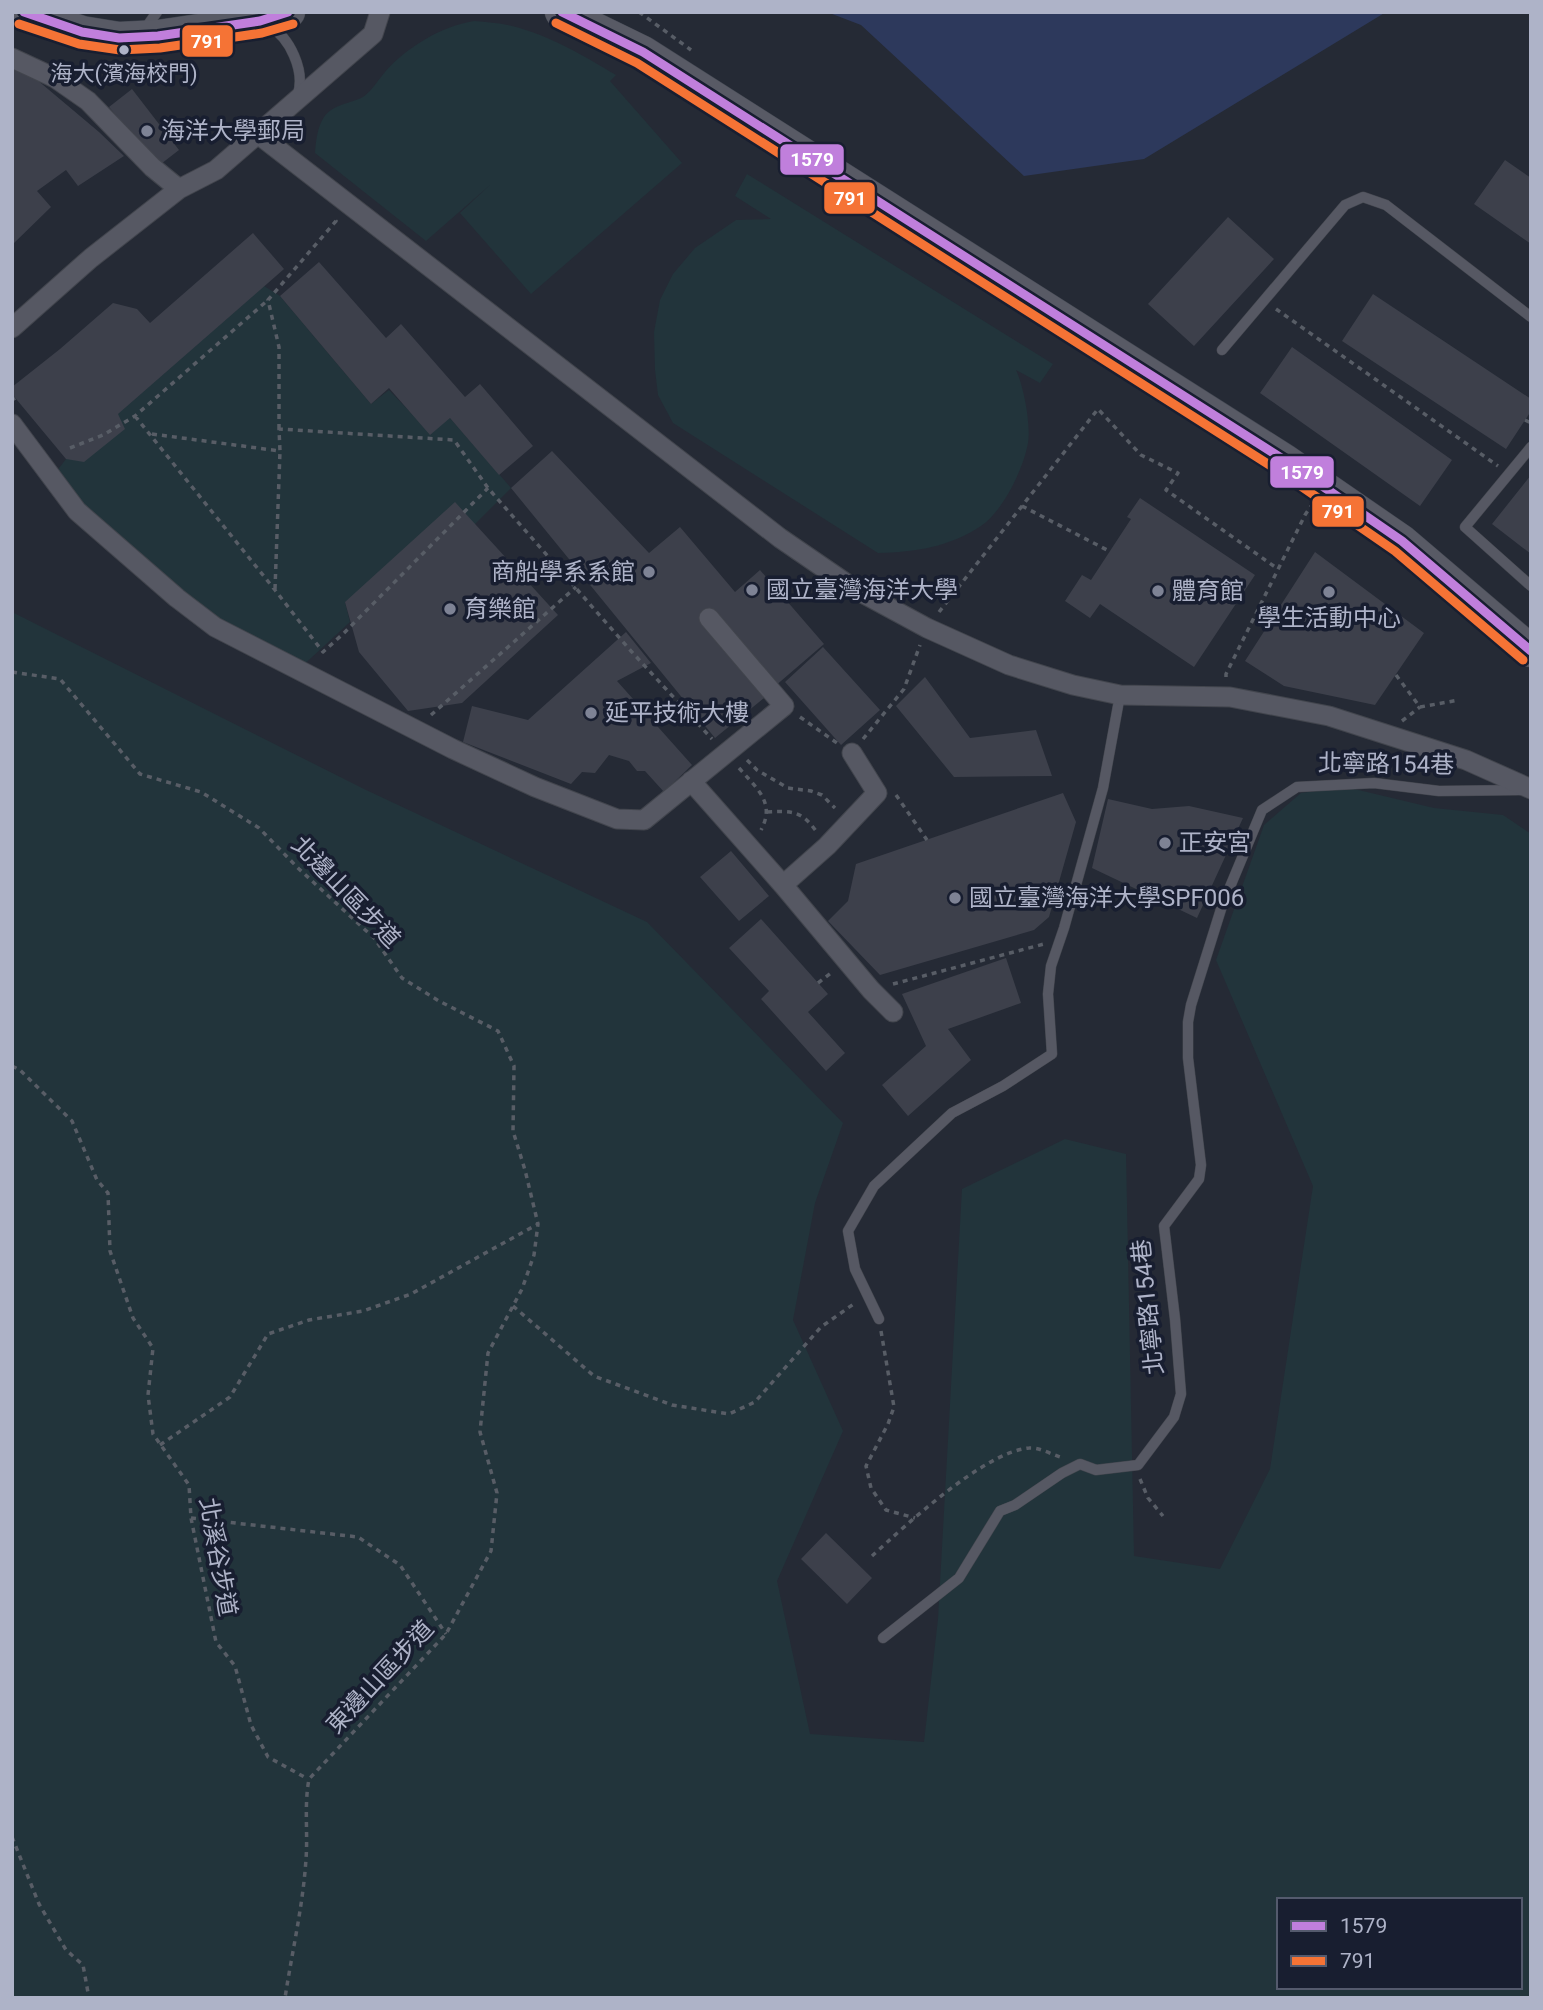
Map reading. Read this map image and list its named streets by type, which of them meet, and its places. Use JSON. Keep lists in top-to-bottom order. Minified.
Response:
{"streets":{"street":["北寧路154巷"],"path":["北邊山區步道","北溪谷步道","東邊山區步道"]},"crossings":[["北邊山區步道","東邊山區步道"],["北溪谷步道","東邊山區步道"]],"places":["海大(濱海校門)","海洋大學郵局","商船學系系館","國立臺灣海洋大學","體育館","學生活動中心","育樂館","延平技術大樓","正安宮","國立臺灣海洋大學SPF006"],"lines":["transit line 1579","transit line 791"],"legend":["1579","791"]}
